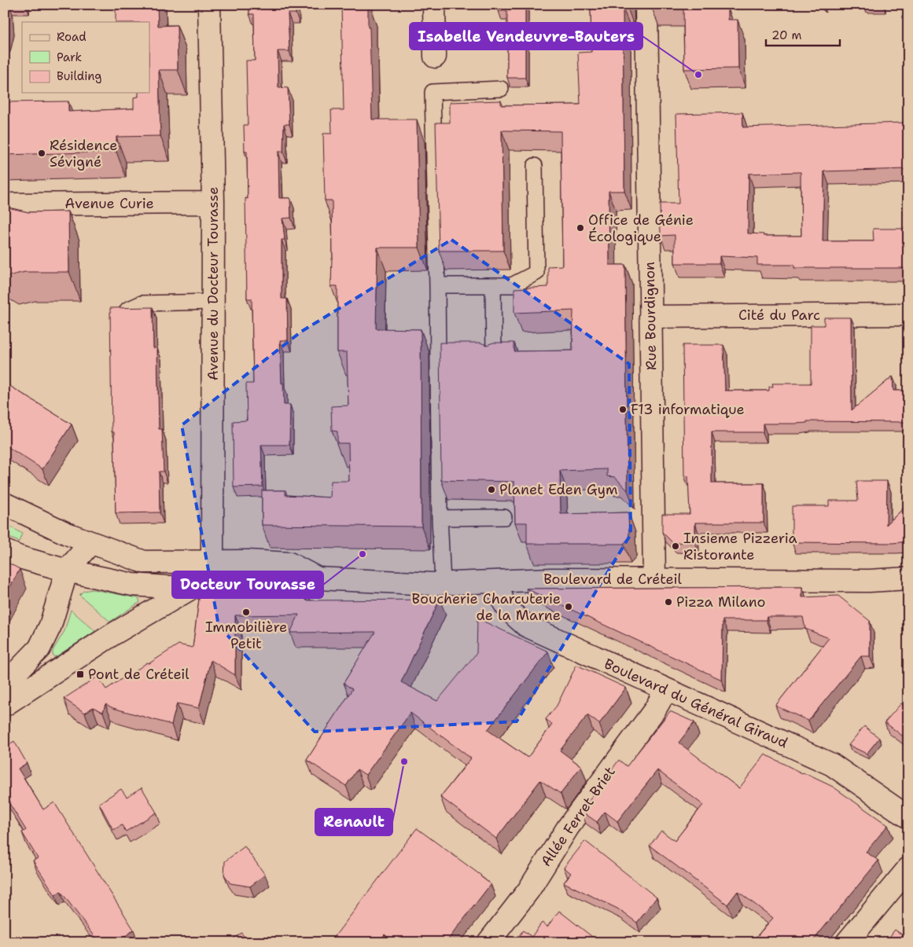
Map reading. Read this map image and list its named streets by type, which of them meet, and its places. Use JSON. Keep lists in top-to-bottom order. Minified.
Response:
{"streets":{"street":["Avenue Curie","Avenue du Docteur Tourasse","Cité du Parc","Rue Bourdignon","Boulevard de Créteil","Boulevard du Général Giraud","Allée Ferret Briet"]},"crossings":[["Avenue Curie","Avenue du Docteur Tourasse"],["Avenue du Docteur Tourasse","Boulevard de Créteil"],["Cité du Parc","Rue Bourdignon"],["Rue Bourdignon","Boulevard de Créteil"],["Boulevard de Créteil","Boulevard du Général Giraud"],["Boulevard du Général Giraud","Allée Ferret Briet"]],"places":{"other":["Isabelle Vendeuvre-Bauters","Résidence Sévigné","Office de Génie Écologique","F13 informatique","Planet Eden Gym","Insieme Pizzeria Ristorante","Docteur Tourasse","Pizza Milano","Boucherie Charcuterie de la Marne","Immobilière Petit","Renault"],"transit":["Pont de Créteil"]},"legend":["Road","Park","Building"],"scale_bar":"20 m"}
